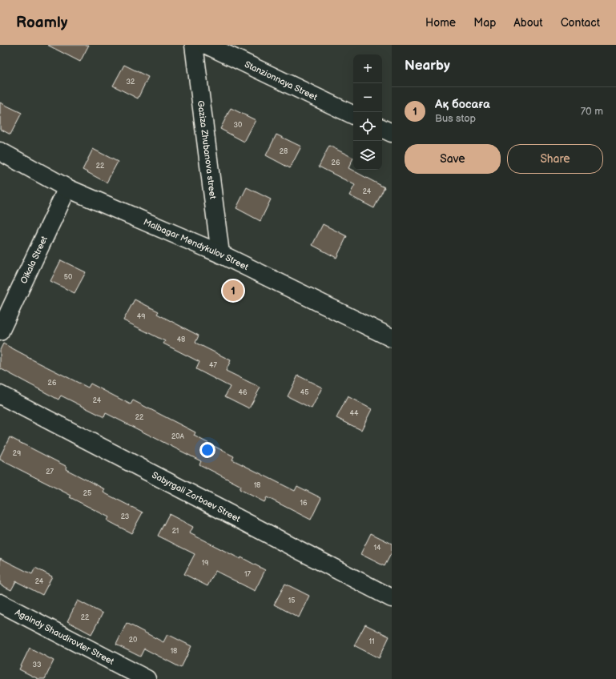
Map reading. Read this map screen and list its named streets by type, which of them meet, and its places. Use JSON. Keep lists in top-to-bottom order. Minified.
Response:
{"streets":{"street":["Stanzionnaya Street","Gaziza Zhubanova street","Malbagar Mendykulov Street","Oikala Street","Sabyrgali Zorbaev Street","Againdy Shaudirovter Street"]},"crossings":[["Gaziza Zhubanova street","Malbagar Mendykulov Street"],["Malbagar Mendykulov Street","Oikala Street"]],"house_numbers":["32","30","28","26","22","24","50","49","48","47","26","46","45","24","44","22","20А","29","27","18","25","16","23","21","14","19","17","24","15","22","20","11","18","33"],"page":{"header":"Roamly","nav":["Home","Map","About","Contact"],"heading":"Nearby","map_buttons":["+","−"],"list":[{"mark":"1","name":"Ақ босаға","note":"Bus stop","value":"70 m"}],"buttons":["Save","Share"],"pins":"1"}}
